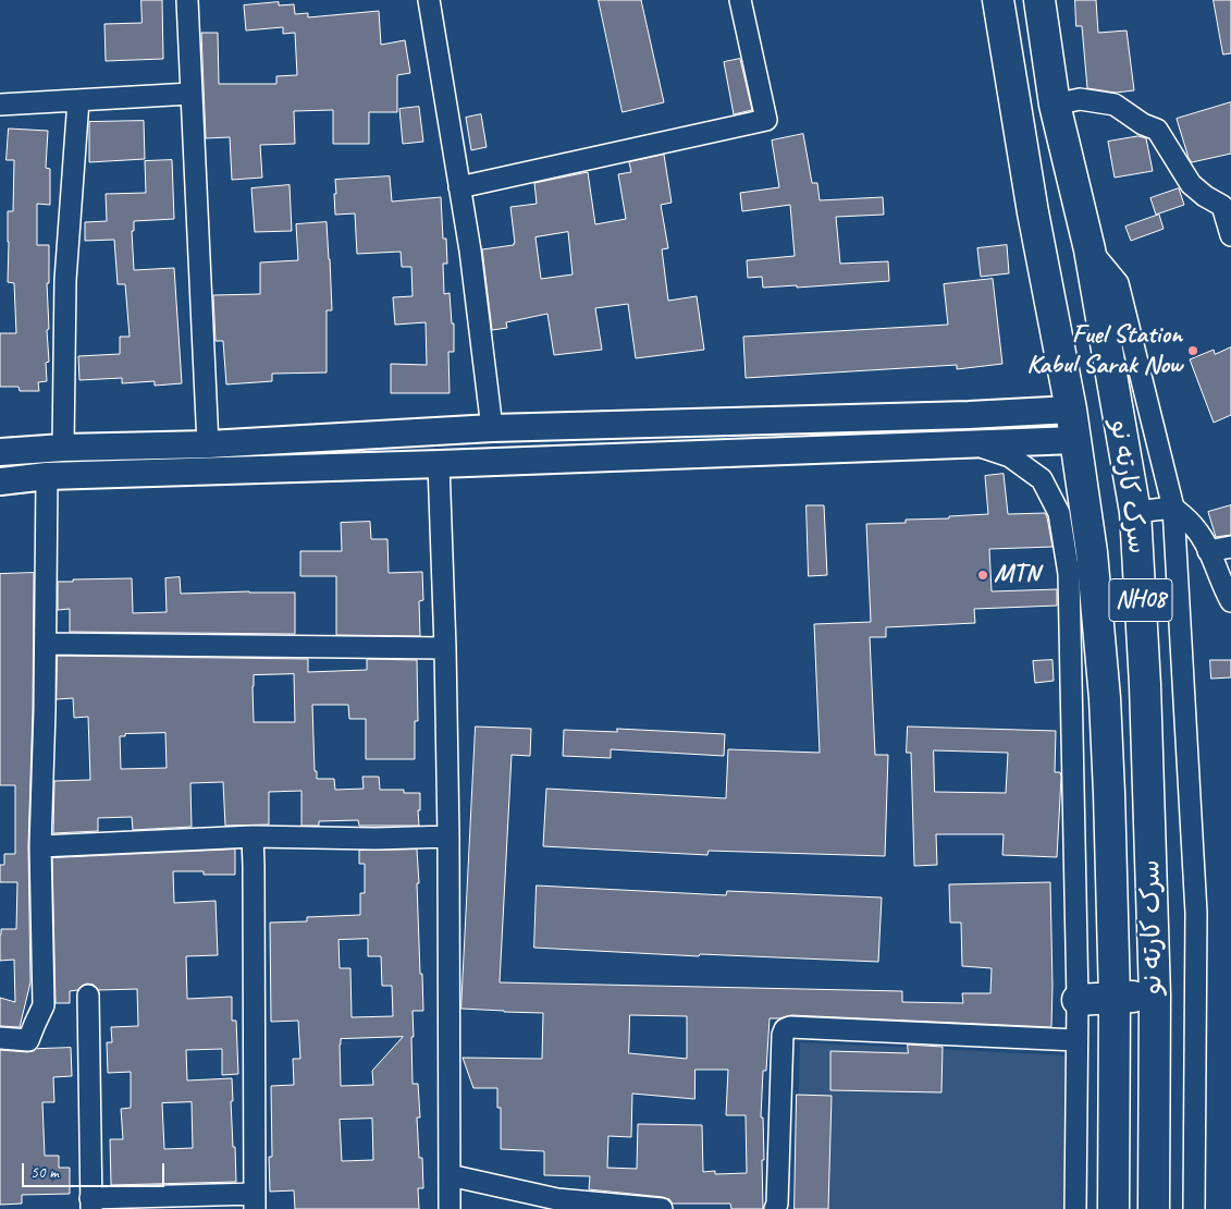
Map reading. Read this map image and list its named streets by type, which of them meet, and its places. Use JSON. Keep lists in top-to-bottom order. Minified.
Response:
{"streets":{"highway":["سرک کارته نو","NH08"]},"places":["Fuel Station Kabul Sarak Now","MTN"],"scale_bar":"50 m"}
